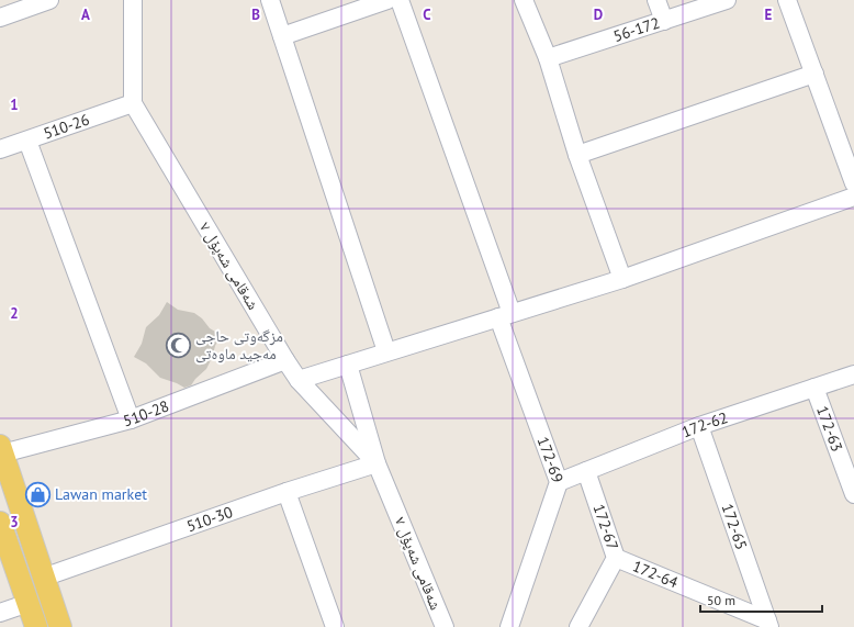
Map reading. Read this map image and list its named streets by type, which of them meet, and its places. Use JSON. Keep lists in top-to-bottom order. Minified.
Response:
{"streets":{"street":["56-172","510-26","شەقامی شەپۆل ٧","510-28","172-62","172-63","172-69","510-30","172-67","172-65","172-64"]},"crossings":[["510-26","شەقامی شەپۆل ٧"],["شەقامی شەپۆل ٧","510-28"],["شەقامی شەپۆل ٧","510-30"],["172-62","172-63"],["172-62","172-69"],["172-62","172-67"],["172-62","172-65"],["172-67","172-64"],["172-65","172-64"]],"places":{"mosque":["مزگەوتی حاجی مەجید ماوەتی"],"shop":["Lawan market"]},"scale_bar":"50 m","grid":{"columns":["A","B","C","D","E"],"rows":["1","2","3"]}}
